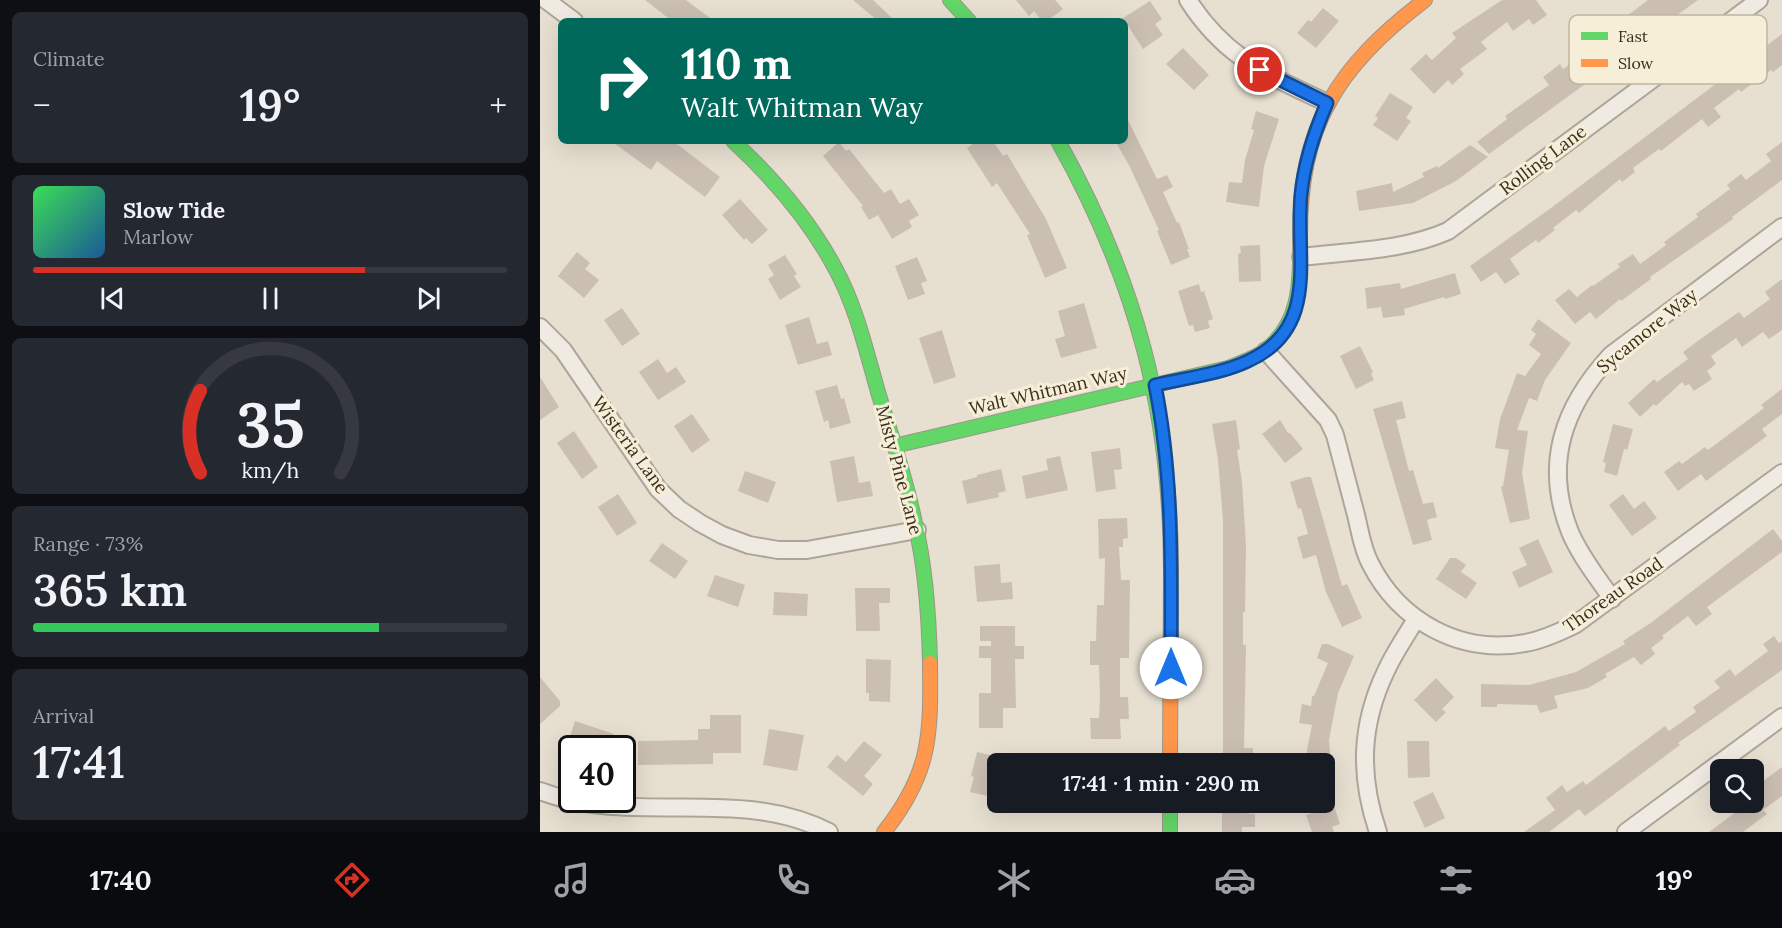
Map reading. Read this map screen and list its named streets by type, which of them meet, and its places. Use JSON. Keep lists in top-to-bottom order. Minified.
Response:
{"streets":{"street":["Rolling Lane","Sycamore Way","Walt Whitman Way","Wisteria Lane","Misty Pine Lane","Thoreau Road"]},"crossings":[["Rolling Lane","Walt Whitman Way"],["Sycamore Way","Thoreau Road"],["Walt Whitman Way","Misty Pine Lane"],["Walt Whitman Way","Thoreau Road"],["Wisteria Lane","Misty Pine Lane"]],"legend":["Fast","Slow"],"page":{"tile":["Climate",["Range · 73%","365 km"],["Arrival","17:41"]],"turn":["110 m","Walt Whitman Way"],"heat":["−","19°","+"],"song":["Slow Tide","Marlow"],"limit":"40","trip":"17:41 · 1 min · 290 m","tabs":["17:40","19°"],"gauge":["35","km/h"]}}
